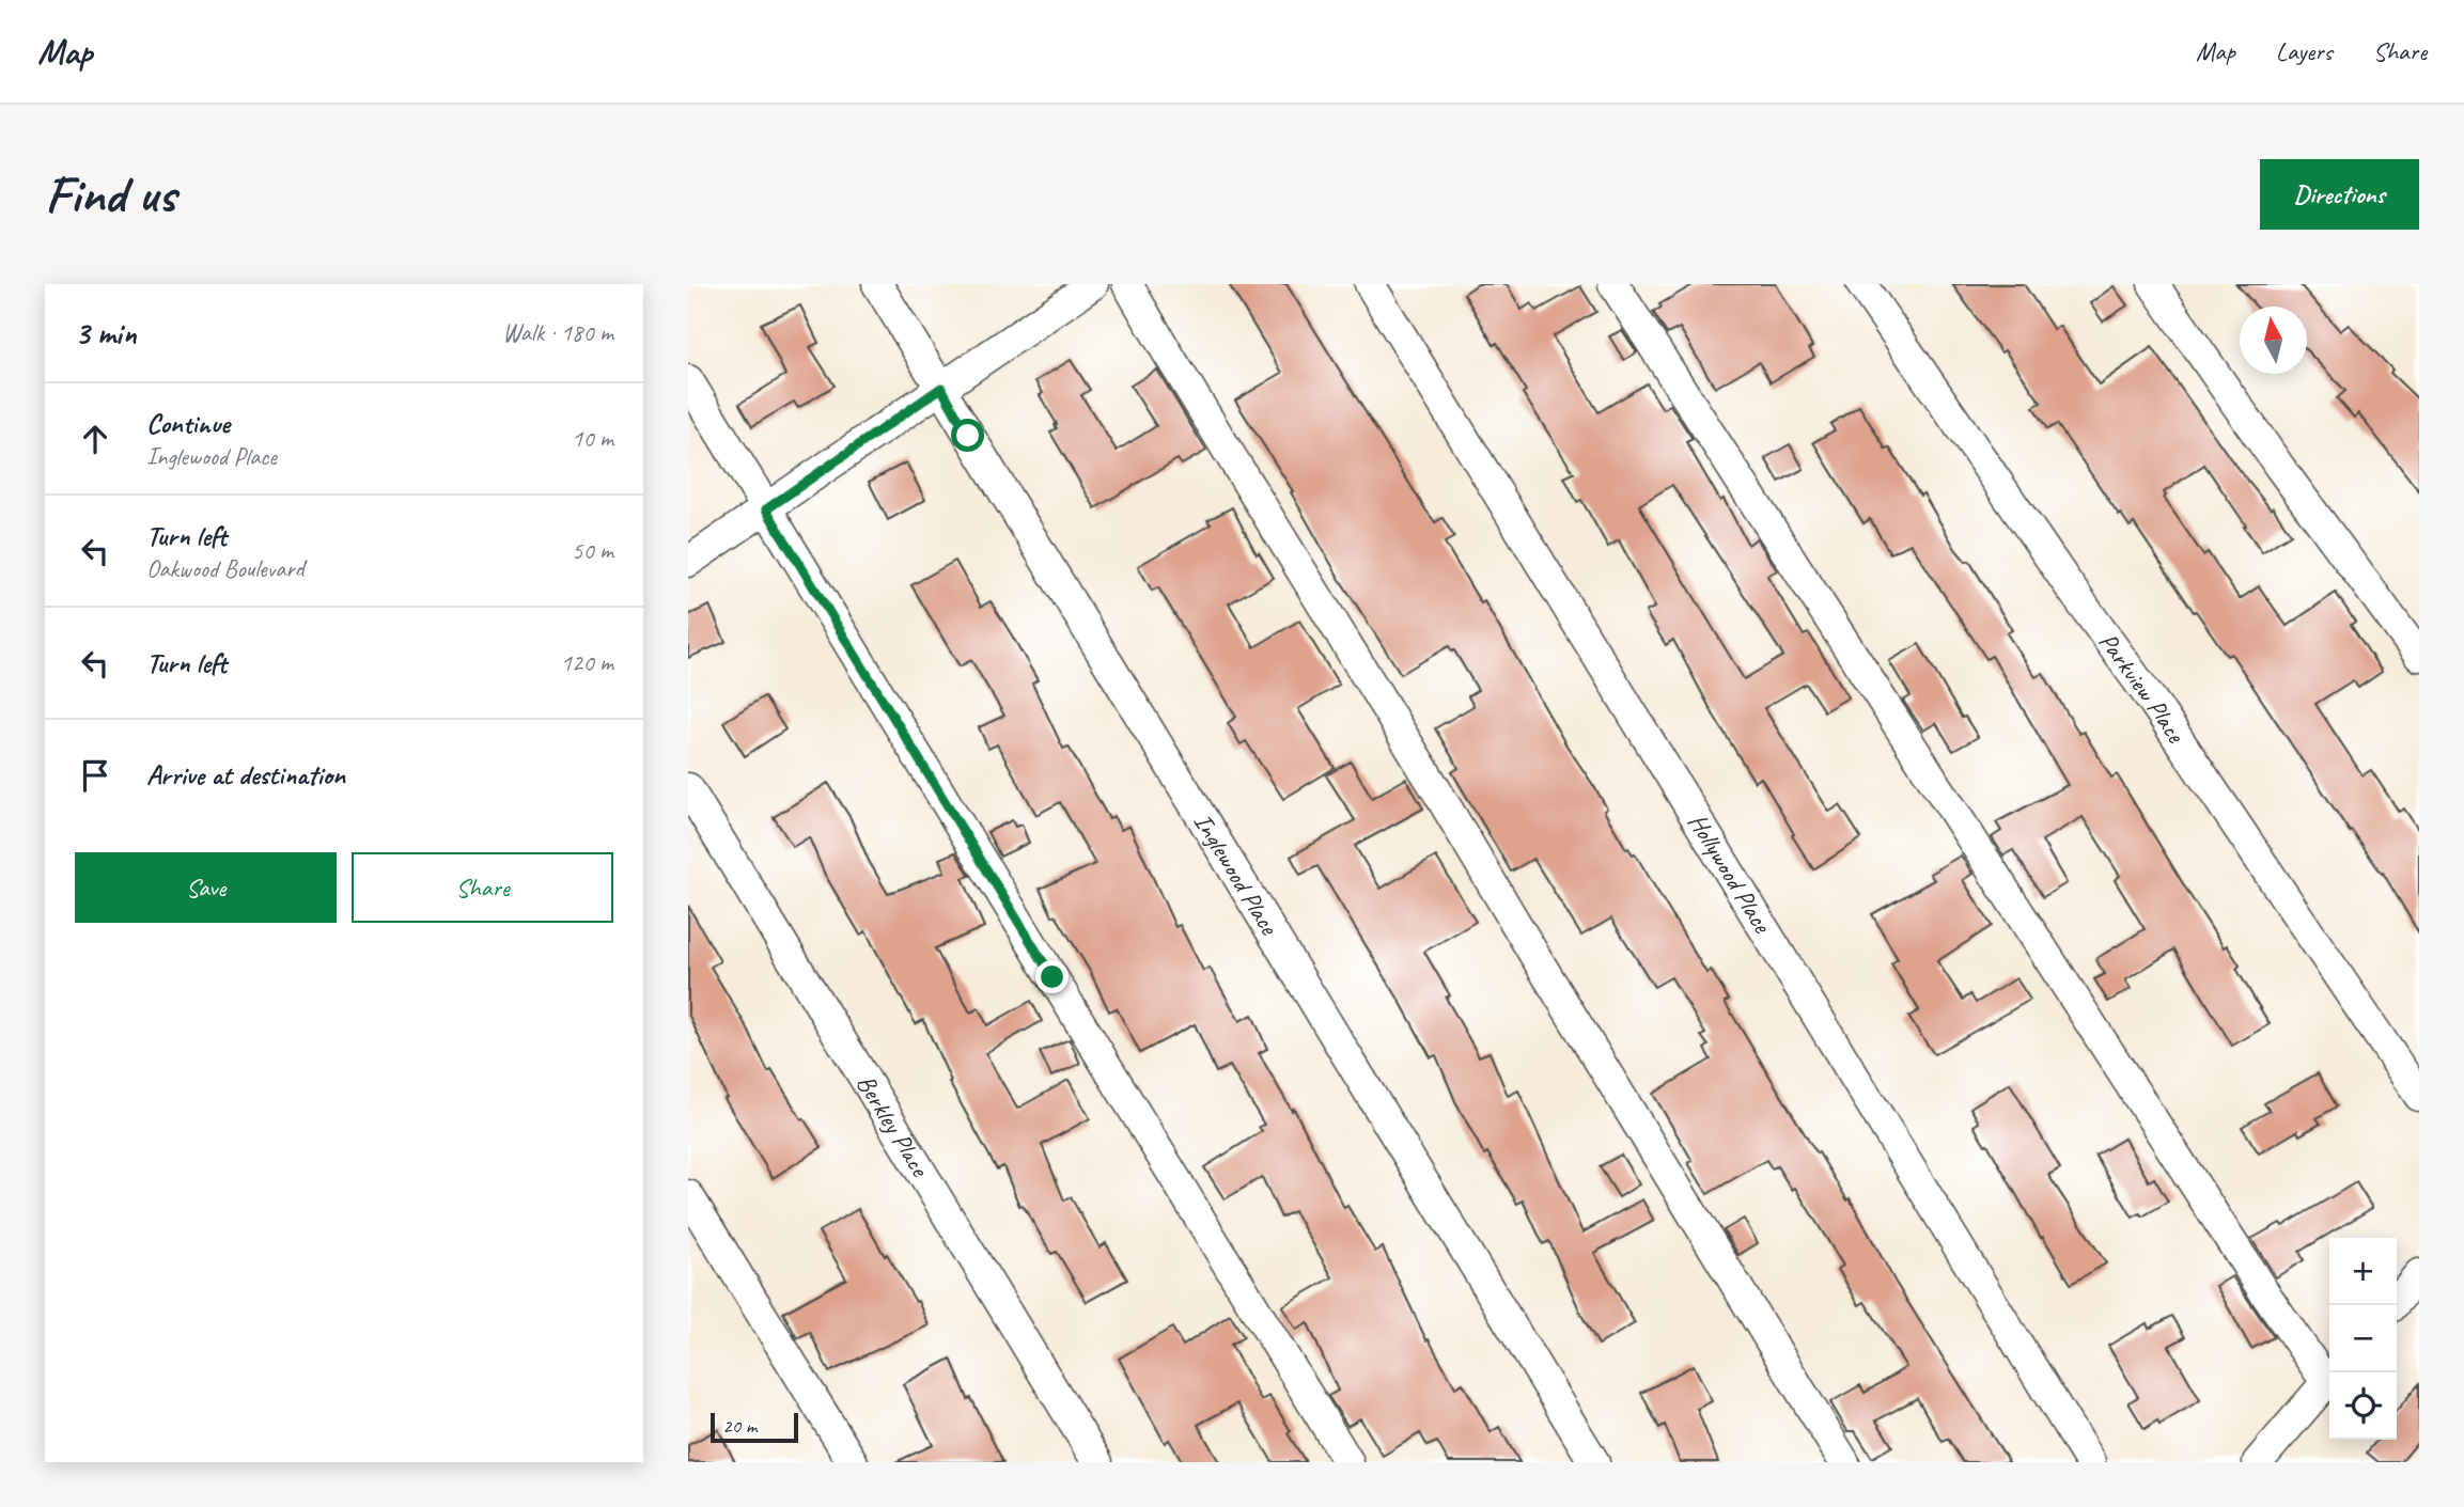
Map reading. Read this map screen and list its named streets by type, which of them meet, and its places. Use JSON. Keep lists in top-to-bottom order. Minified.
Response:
{"streets":{"street":["Parkview Place","Inglewood Place","Hollywood Place","Berkley Place"]},"scale_bar":"20 m","north":"top","page":{"header":"Map","nav":["Map","Layers","Share"],"buttons":["Directions",["Save","Share"]],"title":"Find us","heading":["3 min","Walk · 180 m"],"list":[["Continue","Inglewood Place","10 m"],["Turn left","Oakwood Boulevard","50 m"],["Turn left","120 m"],"Arrive at destination"],"map_buttons":["+","−"],"scale":"20 m"}}
